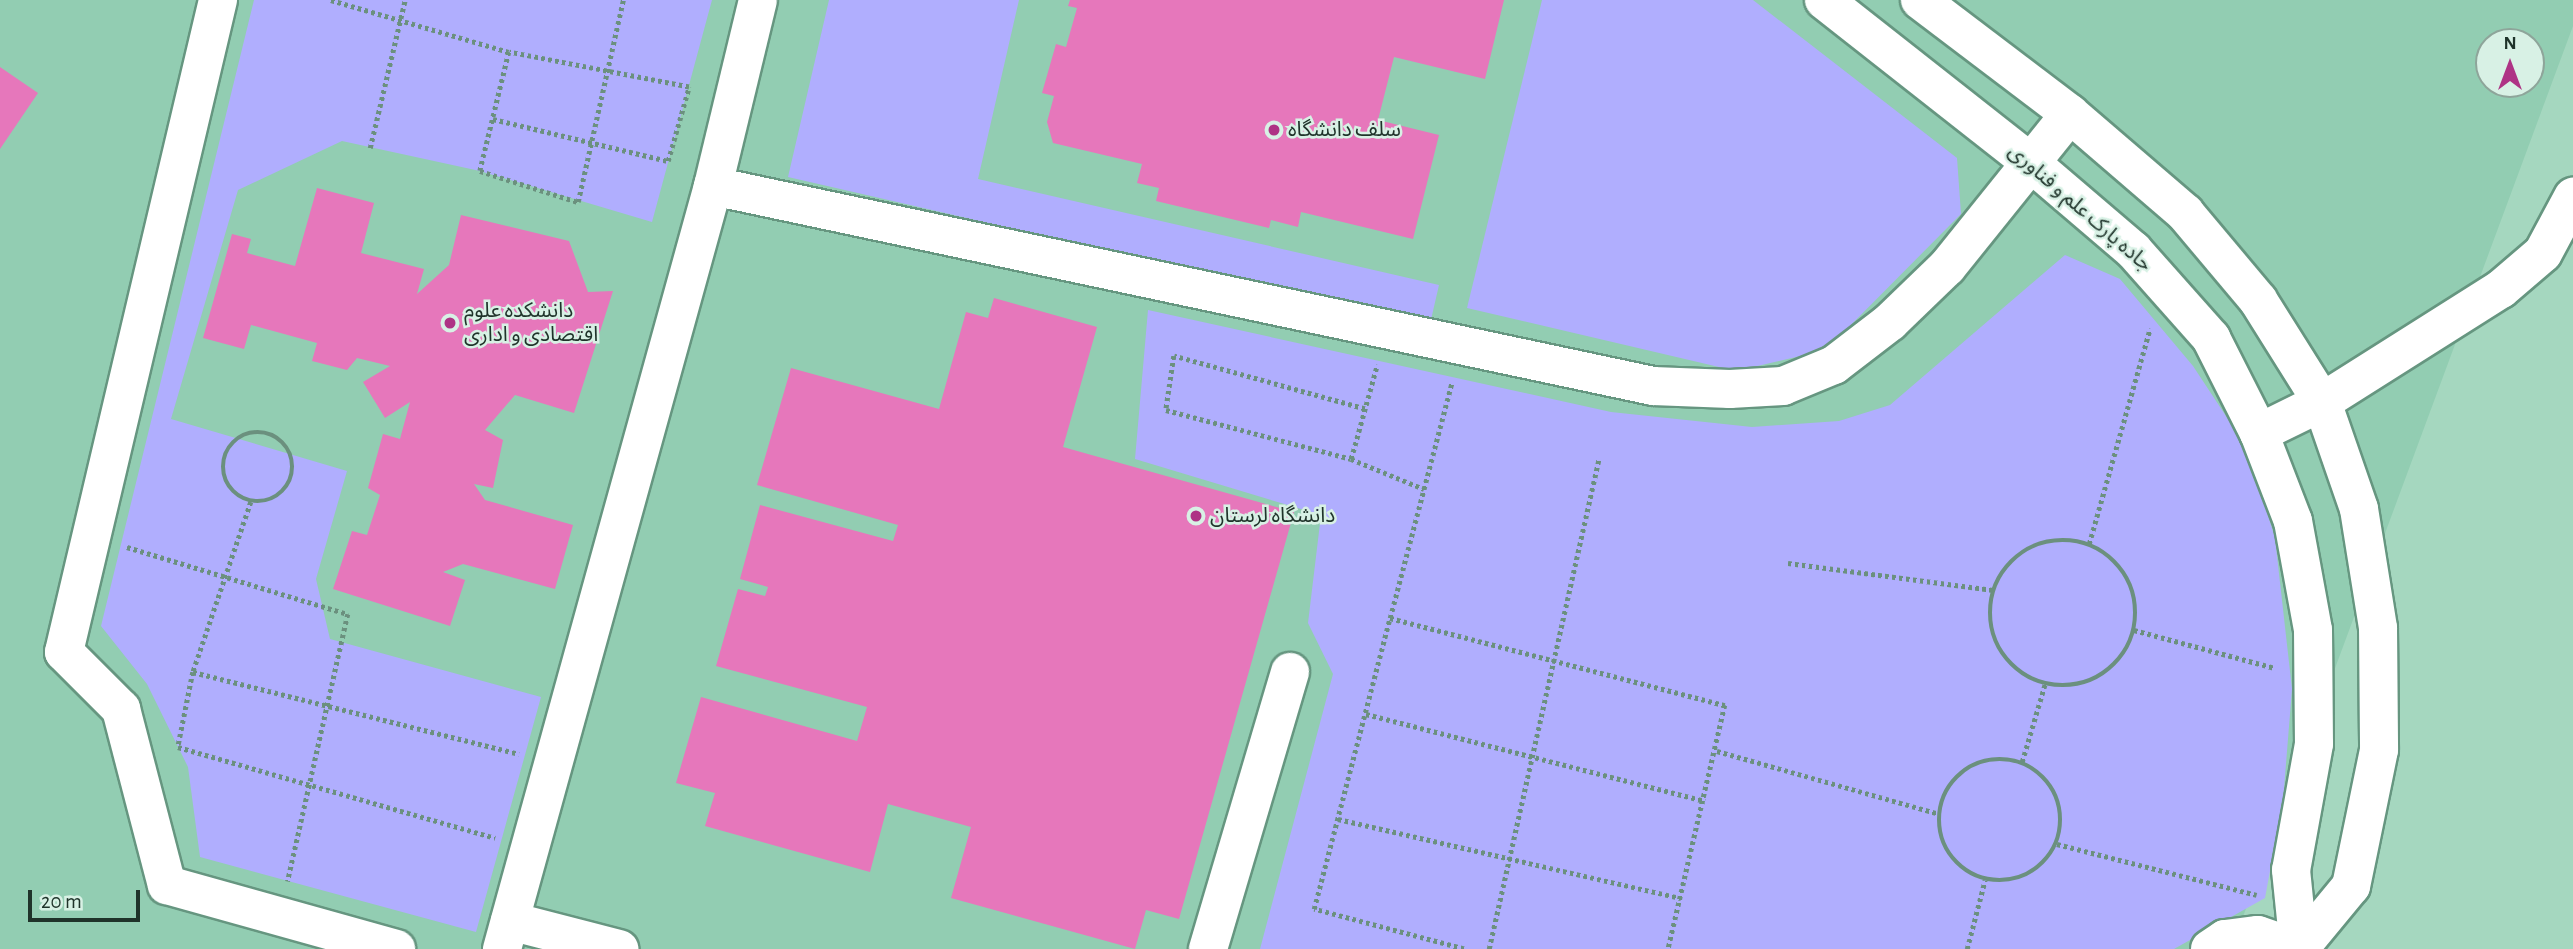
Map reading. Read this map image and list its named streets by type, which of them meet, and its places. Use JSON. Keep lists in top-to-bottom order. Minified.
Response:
{"streets":{"street":["جاده پارک علم و فناوری"]},"places":["سلف دانشگاه","دانشکده علوم اقتصادی و اداری","دانشگاه لرستان"],"scale_bar":"20 m","north":"top"}
